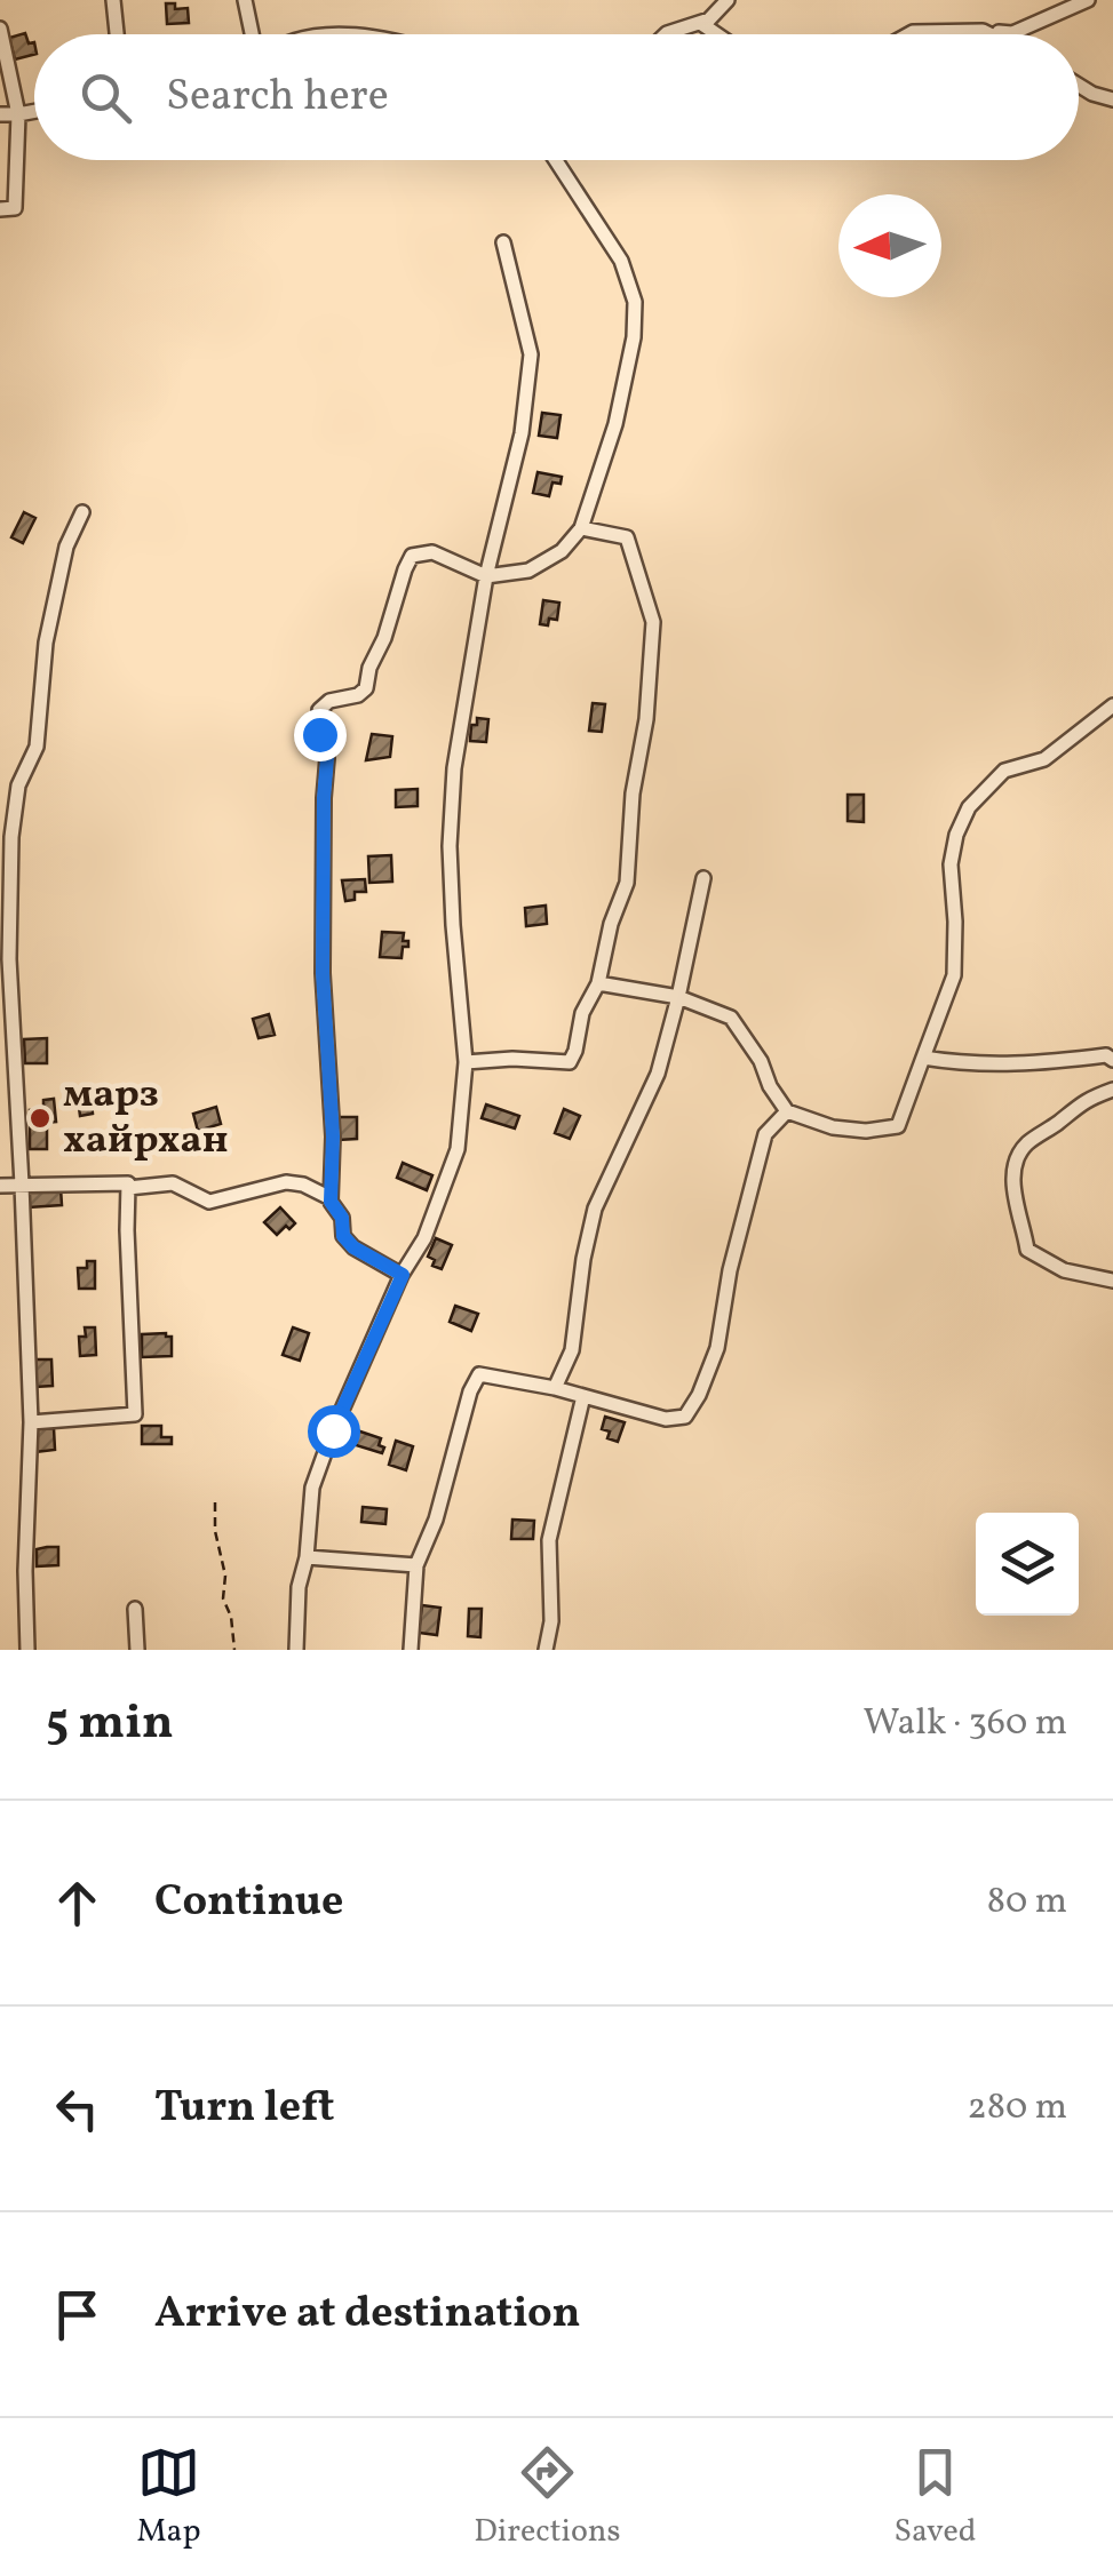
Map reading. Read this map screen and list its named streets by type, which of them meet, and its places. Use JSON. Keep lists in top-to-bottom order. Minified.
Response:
{"places":["марз хайрхан"],"north":"left","page":{"search":"Search here","heading":["5 min","Walk · 360 m"],"list":[["Continue","80 m"],["Turn left","280 m"],"Arrive at destination"],"nav":["Map","Directions","Saved"]}}
